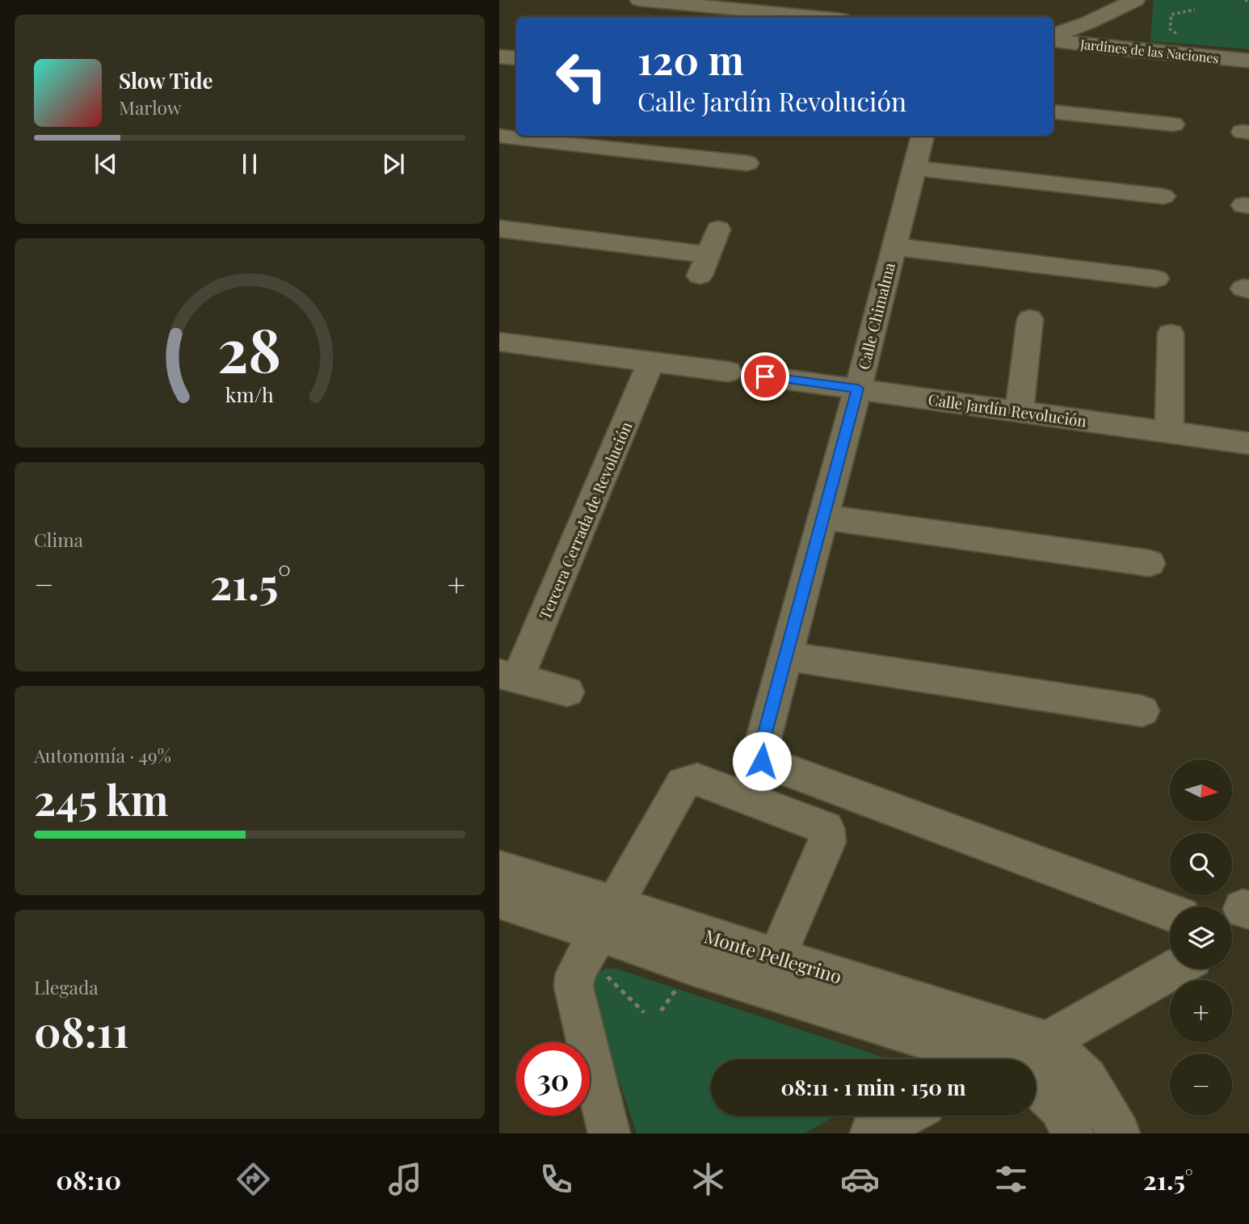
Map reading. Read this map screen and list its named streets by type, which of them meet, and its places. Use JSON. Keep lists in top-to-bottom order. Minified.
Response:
{"streets":{"street":["Jardines de las Naciones","Calle Chimalma","Calle Jardín Revolución","Tercera Cerrada de Revolución","Monte Pellegrino"]},"crossings":[["Calle Chimalma","Calle Jardín Revolución"]],"north":"right","page":{"turn":["120 m","Calle Jardín Revolución"],"song":["Slow Tide","Marlow"],"tile":["Clima",["Autonomía · 49%","245 km"],["Llegada","08:11"]],"heat":["−","21.5°","+"],"map_buttons":["+","−"],"limit":"30","trip":"08:11 · 1 min · 150 m","tabs":["08:10","21.5°"],"gauge":["28","km/h"]}}
